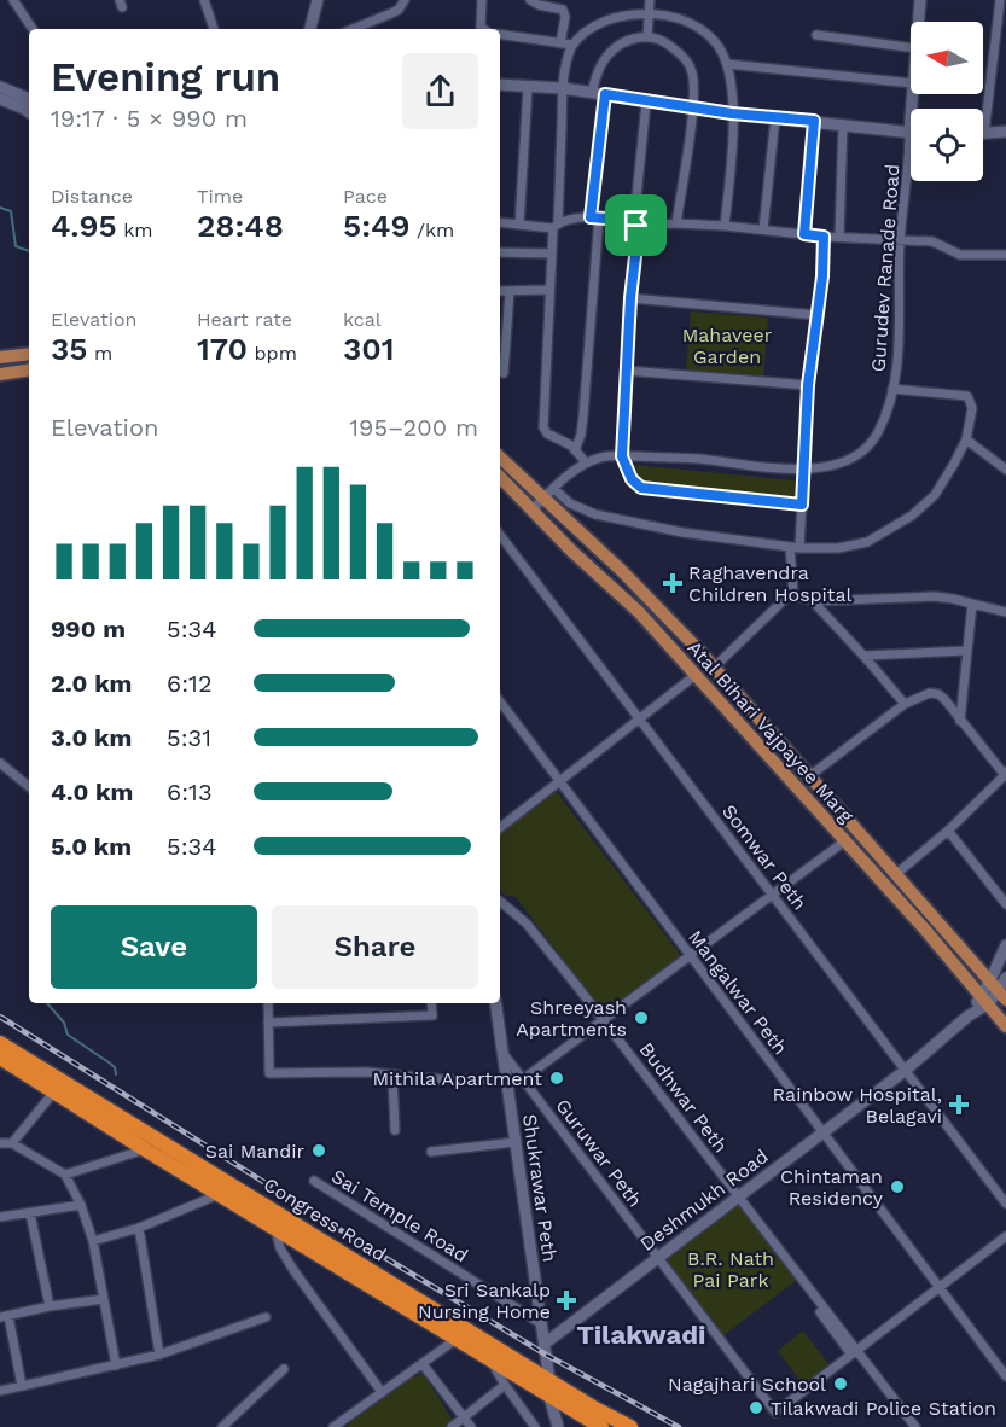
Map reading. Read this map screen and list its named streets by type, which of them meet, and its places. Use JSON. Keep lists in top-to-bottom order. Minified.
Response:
{"streets":{"highway":["Congress Road"],"main road":["Atal Bihari Vajpayee Marg"],"street":["Gurudev Ranade Road","Somwar Peth","Mangalwar Peth","Budhwar Peth","Guruwar Peth","Shukrawar Peth","Deshmukh Road","Sai Temple Road"]},"crossings":[["Atal Bihari Vajpayee Marg","Deshmukh Road"],["Somwar Peth","Deshmukh Road"],["Mangalwar Peth","Deshmukh Road"],["Budhwar Peth","Guruwar Peth"],["Budhwar Peth","Deshmukh Road"],["Guruwar Peth","Shukrawar Peth"],["Guruwar Peth","Deshmukh Road"],["Shukrawar Peth","Deshmukh Road"],["Shukrawar Peth","Sai Temple Road"],["Shukrawar Peth","Congress Road"]],"districts":["Tilakwadi"],"parks":["Mahaveer Garden","B.R. Nath Pai Park"],"places":{"health":["Raghavendra Children Hospital","Rainbow Hospital, Belagavi","Sri Sankalp Nursing Home"],"other":["Shreeyash Apartments","Mithila Apartment","Sai Mandir","Chintaman Residency","Nagajhari School","Tilakwadi Police Station"]},"north":"left","page":{"heading":["Evening run","19:17 · 5 × 990 m"],"stats":[["Distance","4.95 km"],["Time","28:48"],["Pace","5:49 /km"],["Elevation","35 m"],["Heart rate","170 bpm"],["kcal","301"]],"chart":["Elevation","195–200 m"],"list":[{"name":"990 m","note":"5:34"},{"name":"2.0 km","note":"6:12"},{"name":"3.0 km","note":"5:31"},{"name":"4.0 km","note":"6:13"},{"name":"5.0 km","note":"5:34"}],"buttons":["Save","Share"]}}
